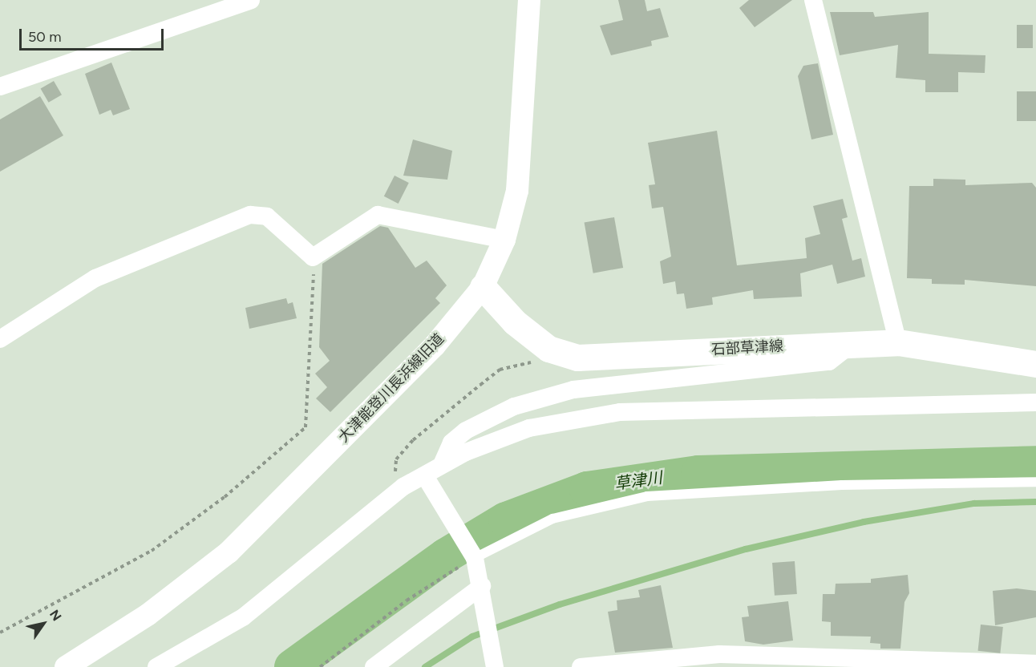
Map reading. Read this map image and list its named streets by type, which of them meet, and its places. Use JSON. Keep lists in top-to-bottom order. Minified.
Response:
{"streets":{"main road":["石部草津線"],"street":["大津能登川長浜線旧道"]},"crossings":[["石部草津線","大津能登川長浜線旧道"]],"water":["草津川"],"scale_bar":"50 m","north":"top right"}
